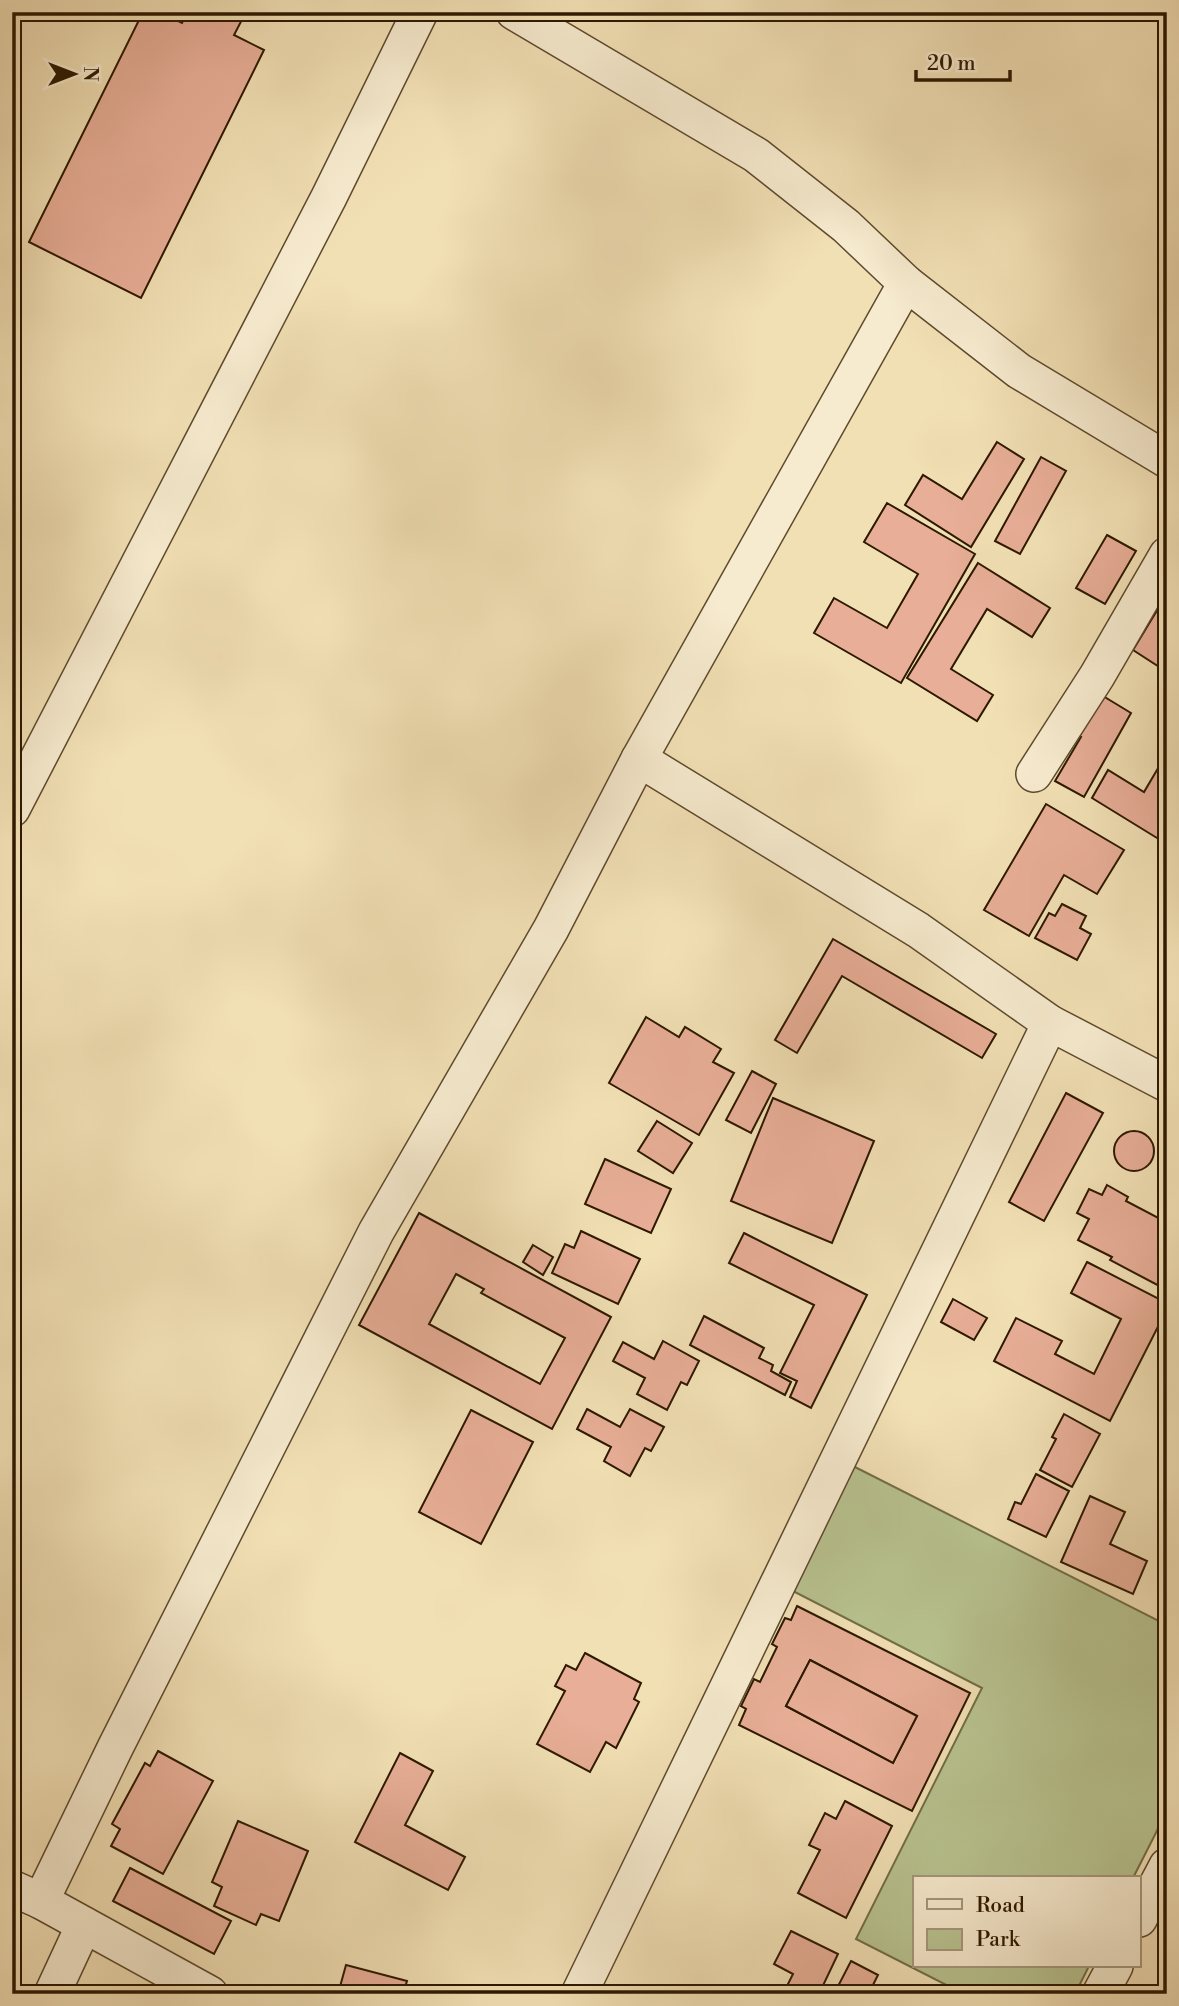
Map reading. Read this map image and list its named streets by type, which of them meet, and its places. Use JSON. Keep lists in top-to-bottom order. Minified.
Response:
{"legend":["Road","Park"],"scale_bar":"20 m","north":"right"}
